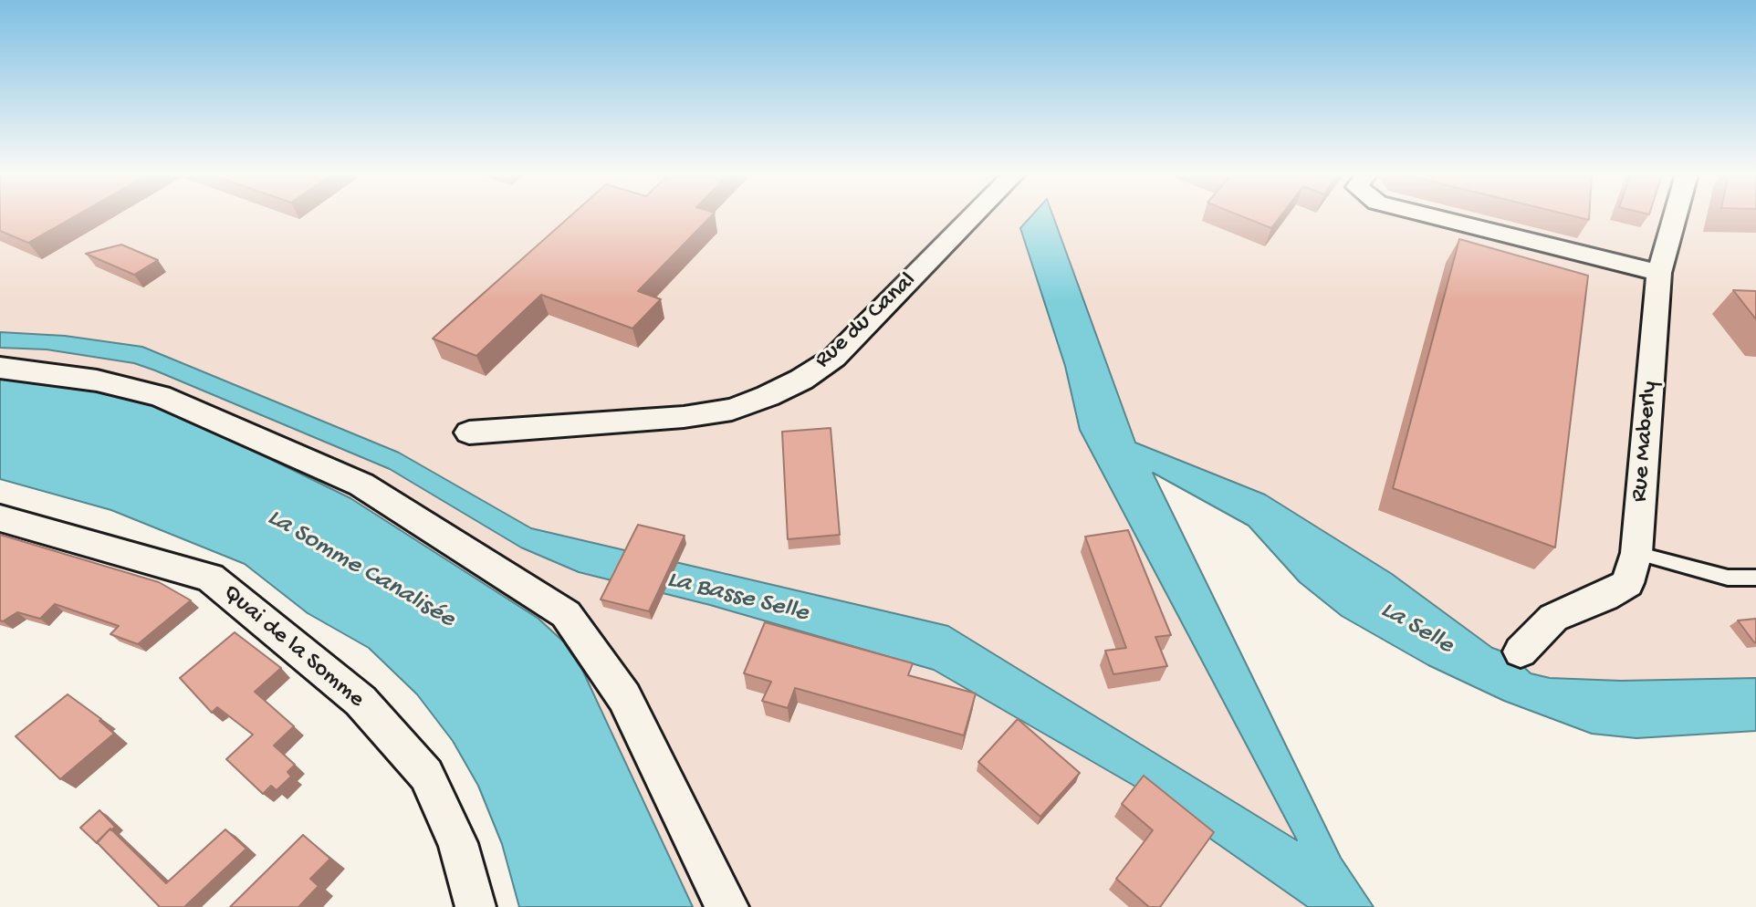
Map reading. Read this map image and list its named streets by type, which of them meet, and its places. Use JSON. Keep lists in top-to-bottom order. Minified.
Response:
{"streets":{"street":["Rue du Canal","Rue Maberly","Quai de la Somme"]},"water":["La Somme Canalisée","La Basse Selle","La Selle"]}
